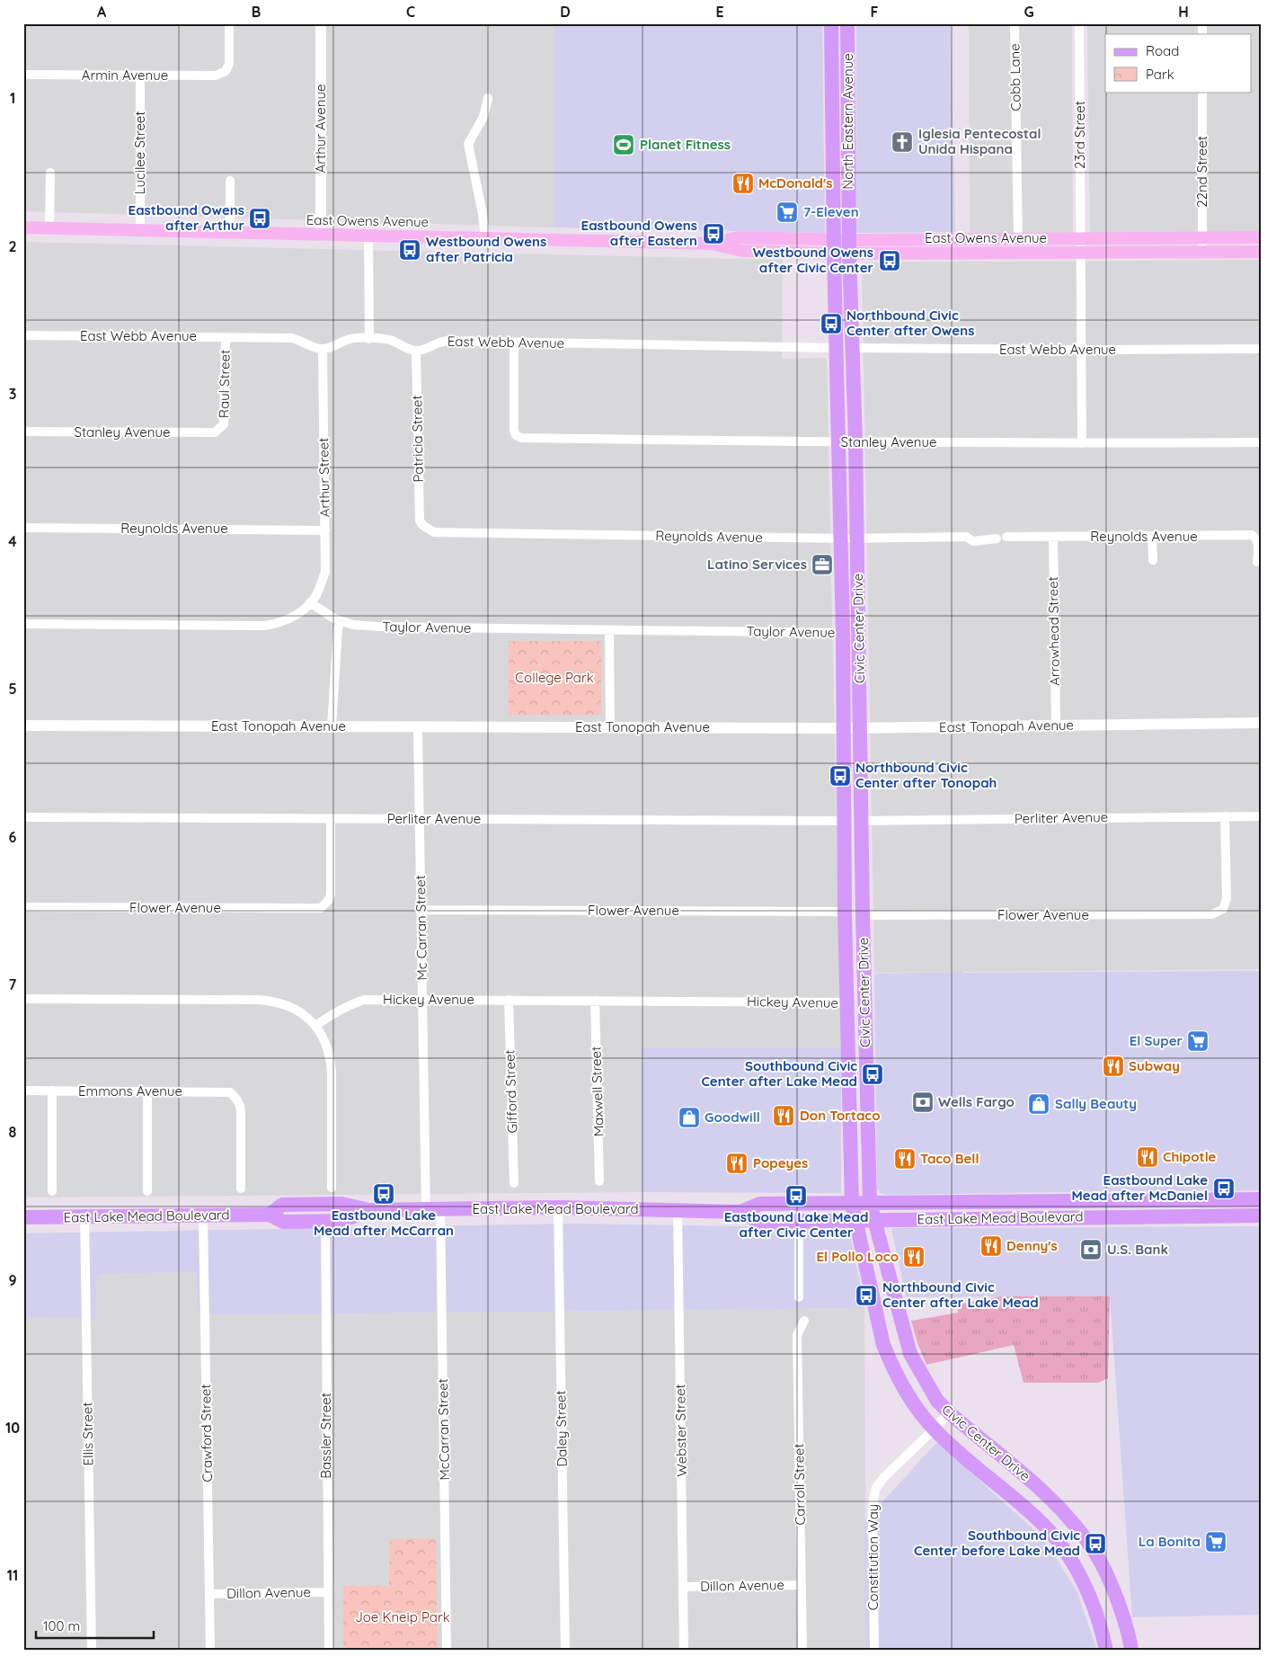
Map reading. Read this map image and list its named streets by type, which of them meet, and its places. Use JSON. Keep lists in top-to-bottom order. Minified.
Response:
{"streets":{"main road":["North Eastern Avenue","East Owens Avenue","Civic Center Drive","East Lake Mead Boulevard"],"street":["Armin Avenue","Cobb Lane","Arthur Avenue","23rd Street","Lucilee Street","22nd Street","East Webb Avenue","Raul Street","Stanley Avenue","Patricia Street","Arthur Street","Reynolds Avenue","Taylor Avenue","Arrowhead Street","East Tonopah Avenue","Perliter Avenue","Flower Avenue","Mc Carran Street","Hickey Avenue","Emmons Avenue","Gifford Street","Maxwell Street","Daley Street","McCarran Street","Webster Street","Crawford Street","Ellis Street","Bassler Street","Carroll Street","Constitution Way","Dillon Avenue"]},"crossings":[["Armin Avenue","Lucilee Street"],["Cobb Lane","East Owens Avenue"],["North Eastern Avenue","East Owens Avenue"],["North Eastern Avenue","Civic Center Drive"],["Arthur Avenue","East Owens Avenue"],["23rd Street","East Owens Avenue"],["Lucilee Street","East Owens Avenue"],["22nd Street","East Owens Avenue"],["East Owens Avenue","Civic Center Drive"],["East Webb Avenue","Raul Street"],["East Webb Avenue","Stanley Avenue"],["East Webb Avenue","Patricia Street"],["East Webb Avenue","Arthur Street"],["East Webb Avenue","Civic Center Drive"],["Raul Street","Stanley Avenue"],["Stanley Avenue","Civic Center Drive"],["Patricia Street","Reynolds Avenue"],["Arthur Street","Reynolds Avenue"],["Arthur Street","Taylor Avenue"],["Reynolds Avenue","Civic Center Drive"],["Reynolds Avenue","Arrowhead Street"],["Taylor Avenue","Civic Center Drive"],["Civic Center Drive","East Tonopah Avenue"],["Civic Center Drive","Perliter Avenue"],["Civic Center Drive","Flower Avenue"],["Civic Center Drive","Hickey Avenue"],["Civic Center Drive","East Lake Mead Boulevard"],["Civic Center Drive","Constitution Way"],["Arrowhead Street","East Tonopah Avenue"],["East Tonopah Avenue","Mc Carran Street"],["Perliter Avenue","Flower Avenue"],["Perliter Avenue","Mc Carran Street"],["Flower Avenue","Mc Carran Street"],["Mc Carran Street","Hickey Avenue"],["Mc Carran Street","East Lake Mead Boulevard"],["Mc Carran Street","McCarran Street"],["Hickey Avenue","Gifford Street"],["Hickey Avenue","Maxwell Street"],["East Lake Mead Boulevard","Daley Street"],["East Lake Mead Boulevard","McCarran Street"],["East Lake Mead Boulevard","Webster Street"],["East Lake Mead Boulevard","Crawford Street"],["East Lake Mead Boulevard","Ellis Street"],["East Lake Mead Boulevard","Bassler Street"],["Webster Street","Dillon Avenue"],["Crawford Street","Dillon Avenue"],["Bassler Street","Dillon Avenue"],["Carroll Street","Dillon Avenue"]],"parks":["College Park","Joe Kneip Park"],"places":{"church":["Iglesia Pentecostal Unida Hispana"],"sports":["Planet Fitness"],"restaurant":["McDonald's","Subway","Don Tortaco","Chipotle","Taco Bell","Popeyes","Denny's","El Pollo Loco"],"supermarket":["7-Eleven","El Super","La Bonita"],"bus stop":["Eastbound Owens after Arthur","Eastbound Owens after Eastern","Westbound Owens after Patricia","Westbound Owens after Civic Center","Northbound Civic Center after Owens","Northbound Civic Center after Tonopah","Southbound Civic Center after Lake Mead","Eastbound Lake Mead after McDaniel","Eastbound Lake Mead after McCarran","Eastbound Lake Mead after Civic Center","Northbound Civic Center after Lake Mead","Southbound Civic Center before Lake Mead"],"office":["Latino Services"],"bank":["Wells Fargo","U.S. Bank"],"shop":["Sally Beauty","Goodwill"]},"legend":["Road","Park"],"scale_bar":"100 m","grid":{"columns":["A","B","C","D","E","F","G","H"],"rows":["1","2","3","4","5","6","7","8","9","10","11"]}}
